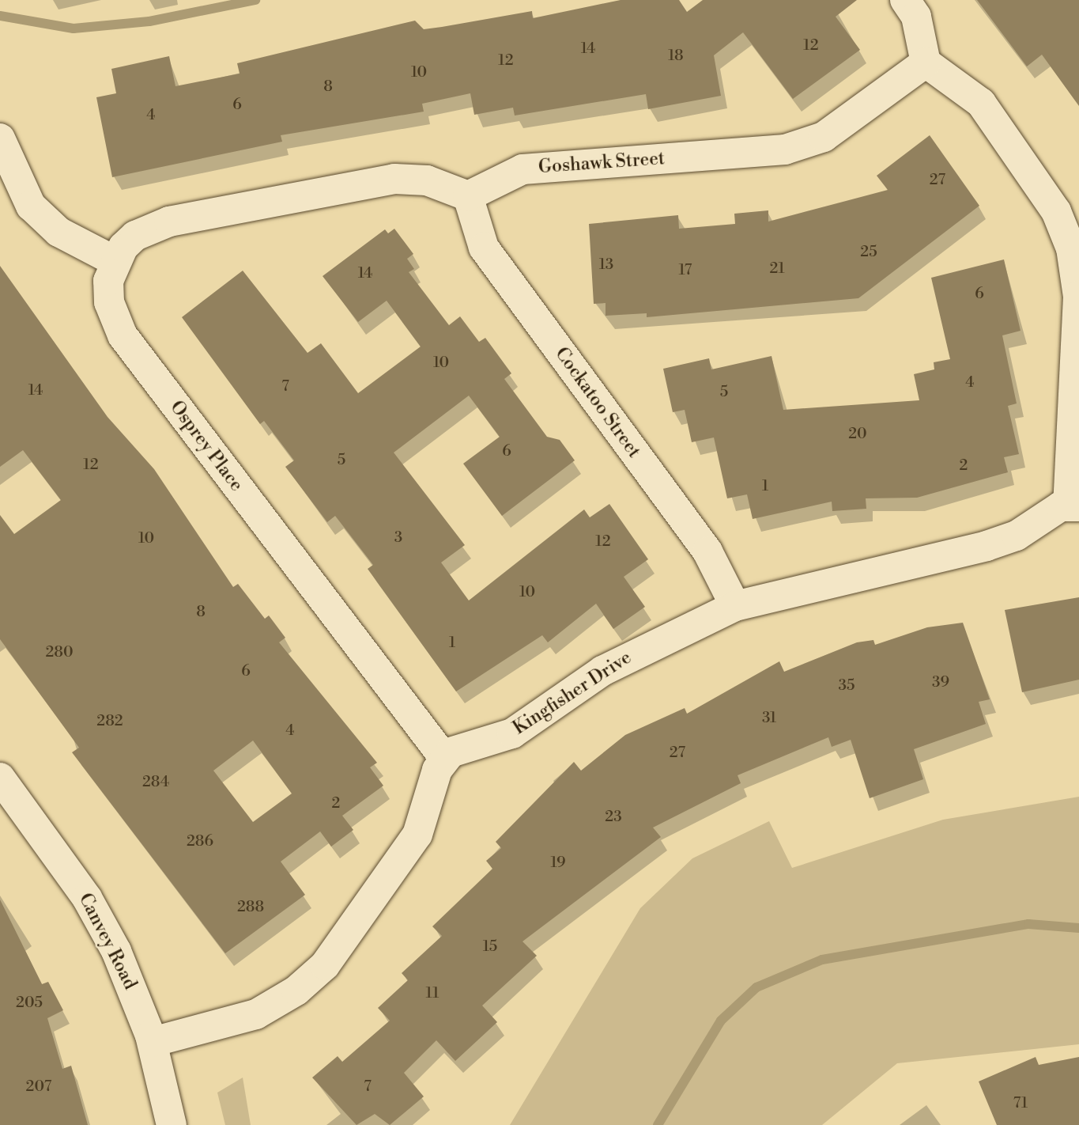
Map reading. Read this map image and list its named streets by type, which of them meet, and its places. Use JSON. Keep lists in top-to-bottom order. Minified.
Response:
{"streets":{"street":["Goshawk Street","Cockatoo Street","Osprey Place","Kingfisher Drive","Canvey Road"]},"crossings":[["Goshawk Street","Cockatoo Street"],["Cockatoo Street","Kingfisher Drive"],["Osprey Place","Kingfisher Drive"]],"house_numbers":["12","14","18","12","10","8","6","4","27","25","13","21","17","14","6","10","4","7","14","5","20","6","5","12","2","1","3","10","12","10","8","1","280","6","39","35","31","282","4","27","284","2","23","286","19","288","15","11","205","207","7","71"]}
